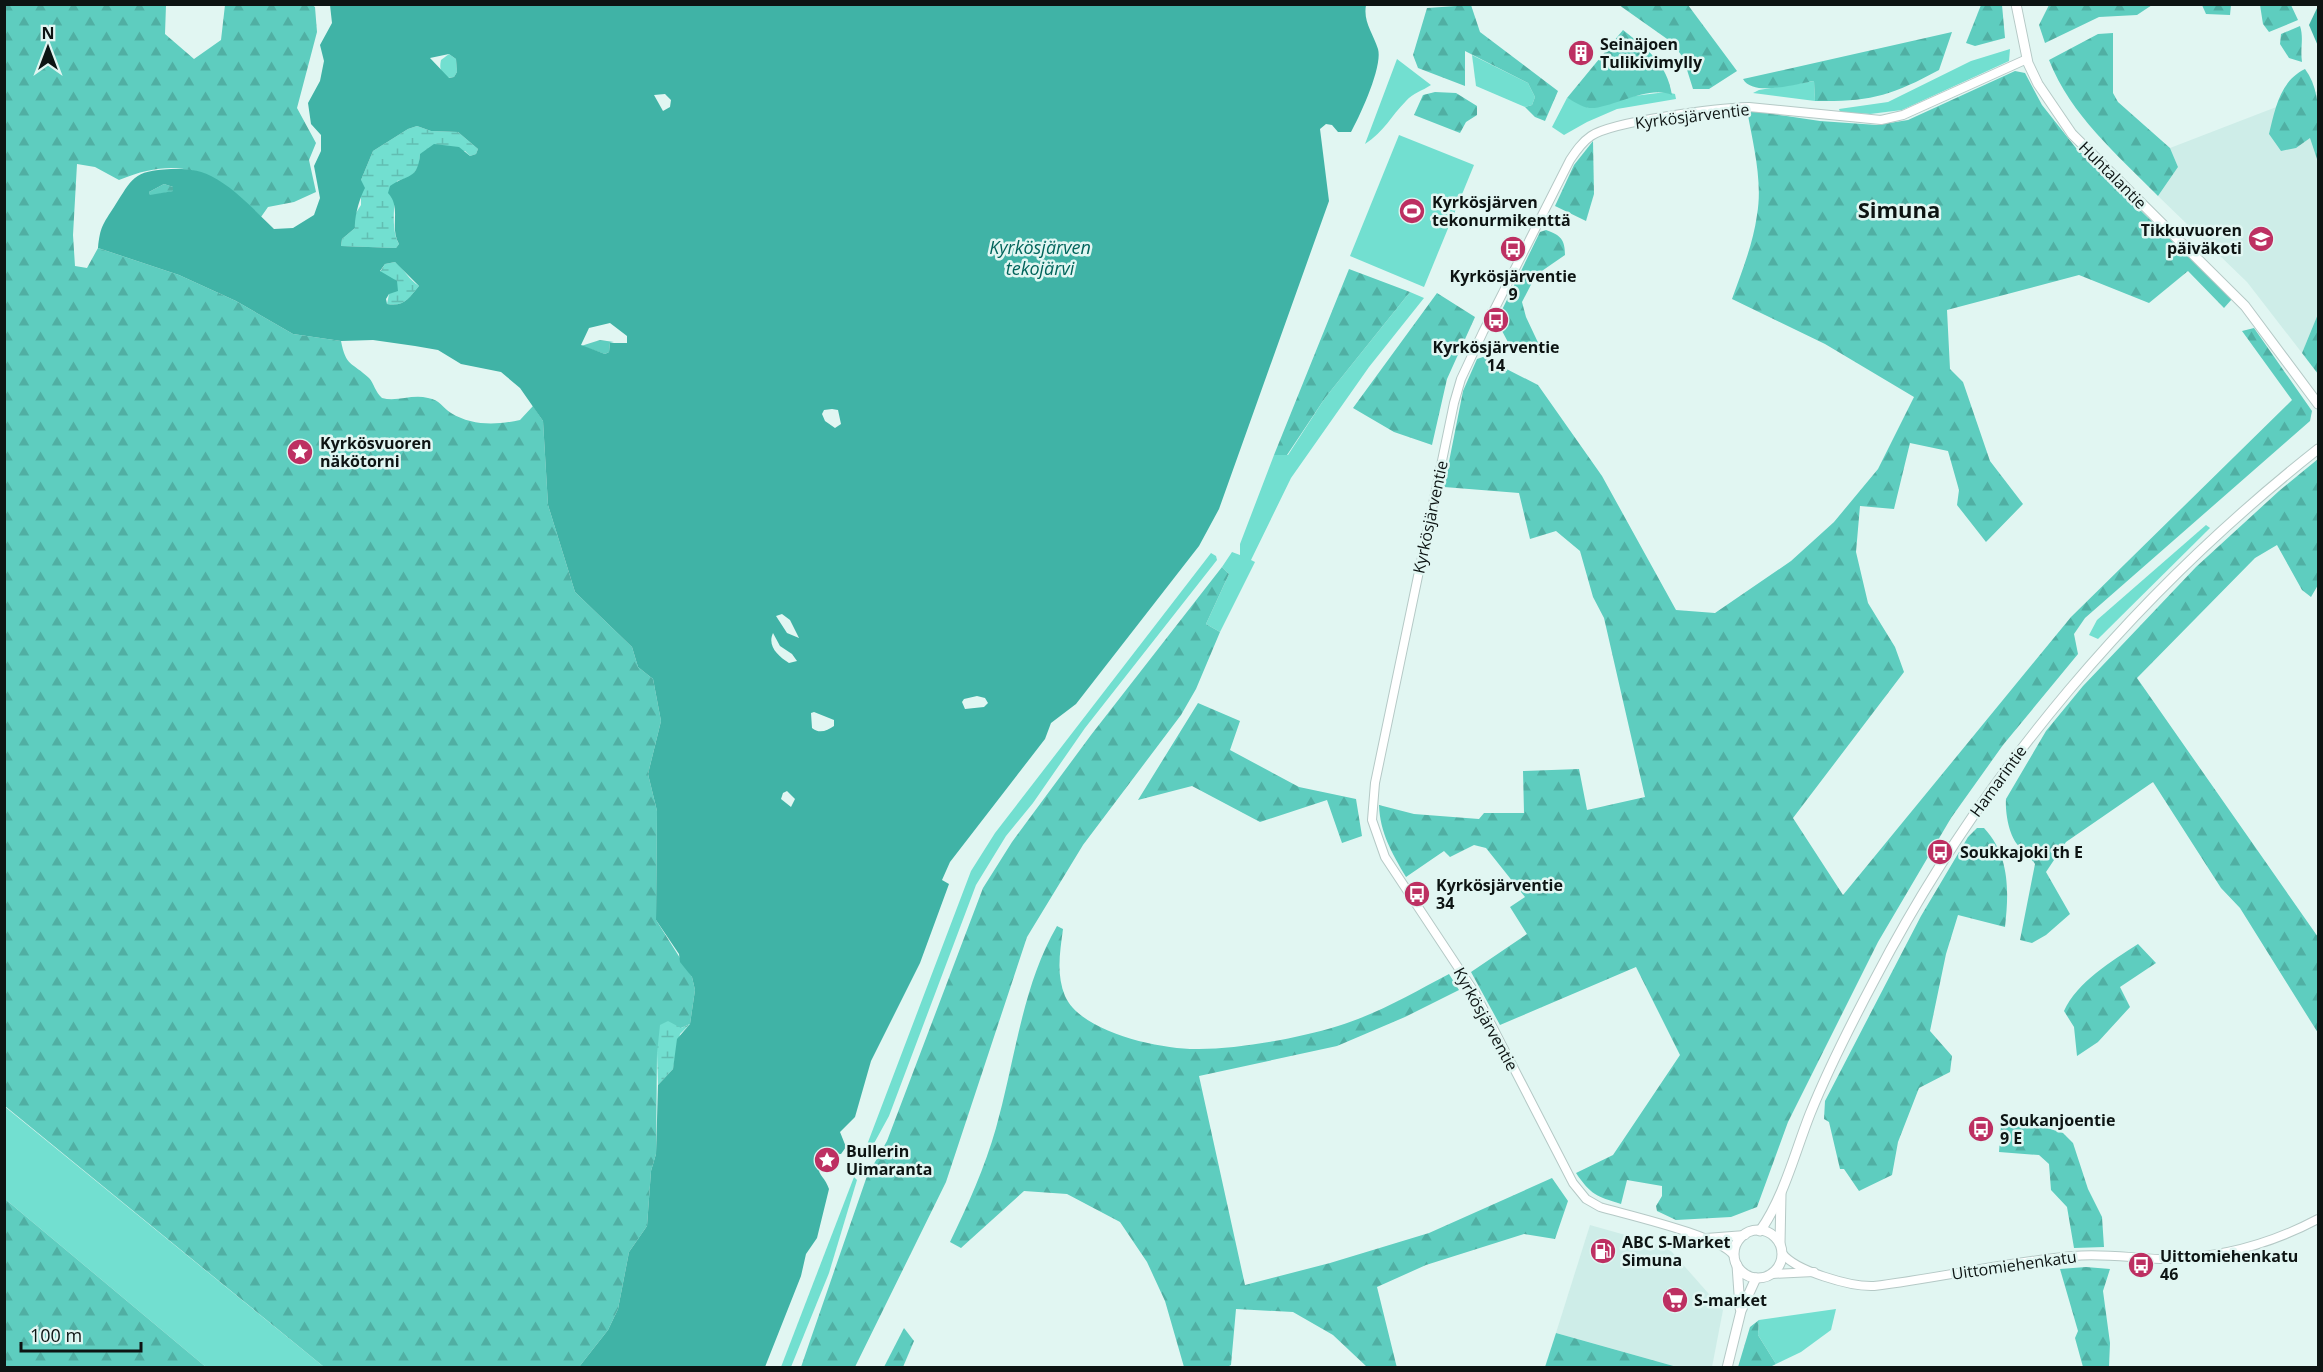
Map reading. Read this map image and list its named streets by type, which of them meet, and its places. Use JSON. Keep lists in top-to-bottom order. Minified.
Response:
{"streets":{"main road":["Huhtalantie","Hamarintie"],"street":["Kyrkösjärventie","Uittomiehenkatu"]},"crossings":[["Kyrkösjärventie","Huhtalantie"],["Kyrkösjärventie","Hamarintie"],["Kyrkösjärventie","Uittomiehenkatu"],["Hamarintie","Uittomiehenkatu"]],"districts":["Simuna"],"water":["Kyrkösjärven tekojärvi"],"places":{"building":["Seinäjoen Tulikivimylly"],"sports":["Kyrkösjärven tekonurmikenttä"],"school or university":["Tikkuvuoren päiväkoti"],"bus stop":["Kyrkösjärventie 9","Kyrkösjärventie 14","Soukkajoki th E","Kyrkösjärventie 34","Soukanjoentie 9 E","Uittomiehenkatu 46"],"place":["Kyrkösvuoren näkötorni","Bullerin Uimaranta"],"fuel station":["ABC S-Market Simuna"],"supermarket":["S-market"]},"scale_bar":"100 m","north":"top"}
